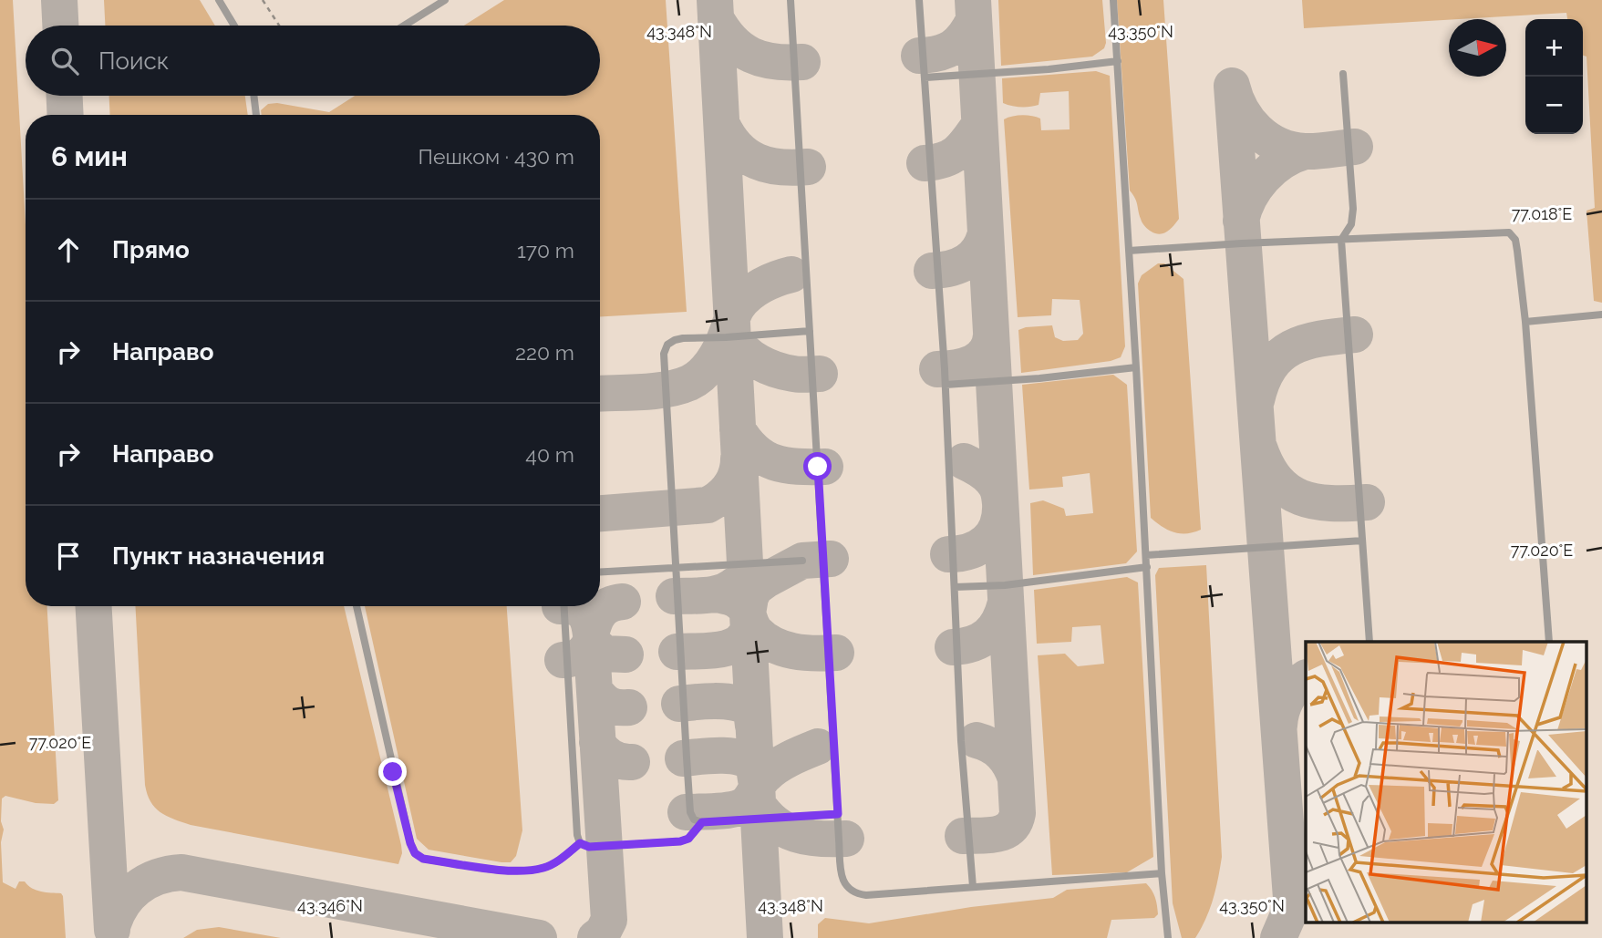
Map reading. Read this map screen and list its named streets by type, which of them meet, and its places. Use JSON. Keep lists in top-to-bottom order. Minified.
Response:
{"north":"right","page":{"map_buttons":["+","−"],"search":"Поиск","heading":["6 мин","Пешком · 430 m"],"list":[["Прямо","170 m"],["Направо","220 m"],["Направо","40 m"],"Пункт назначения"]},"coordinates":["43.348°N","43.350°N","77.018°E","77.020°E","43.346°N"]}
